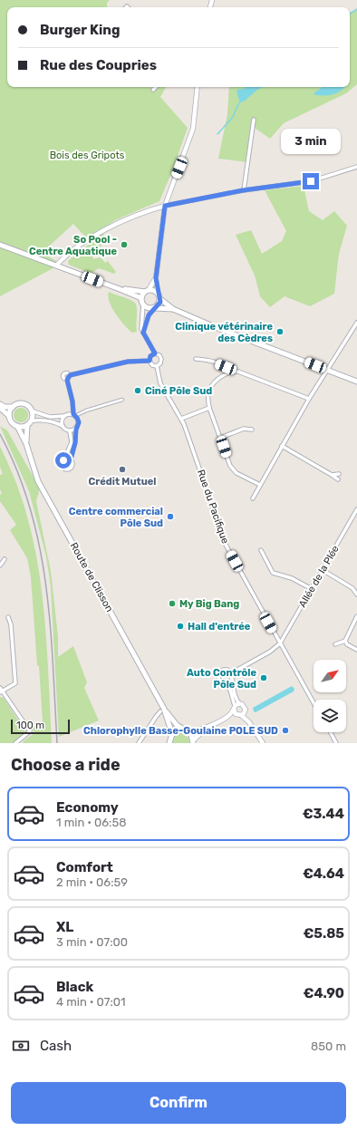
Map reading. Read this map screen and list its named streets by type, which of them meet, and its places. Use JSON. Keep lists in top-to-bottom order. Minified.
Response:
{"streets":{"main road":["Route de Clisson"],"street":["Rue du Pacifique","Allée de la Plée"]},"crossings":[["Rue du Pacifique","Allée de la Plée"]],"parks":["Bois des Gripots"],"places":["So Pool - Centre Aquatique","Clinique vétérinaire des Cèdres","Ciné Pôle Sud","Crédit Mutuel","Centre commercial Pôle Sud","My Big Bang","Hall d'entrée","Auto Contrôle Pôle Sud","Chlorophylle Basse-Goulaine POLE SUD"],"scale_bar":"100 m","north":"top right","page":{"banner":["Burger King","Rue des Coupries"],"bubble":"3 min","scale":"100 m","heading":"Choose a ride","list":[{"name":"Economy","note":"1 min · 06:58","value":"€3.44"},{"name":"Comfort","note":"2 min · 06:59","value":"€4.64"},{"name":"XL","note":"3 min · 07:00","value":"€5.85"},{"name":"Black","note":"4 min · 07:01","value":"€4.90"}],"pay":["Cash","850 m"],"buttons":"Confirm"}}
